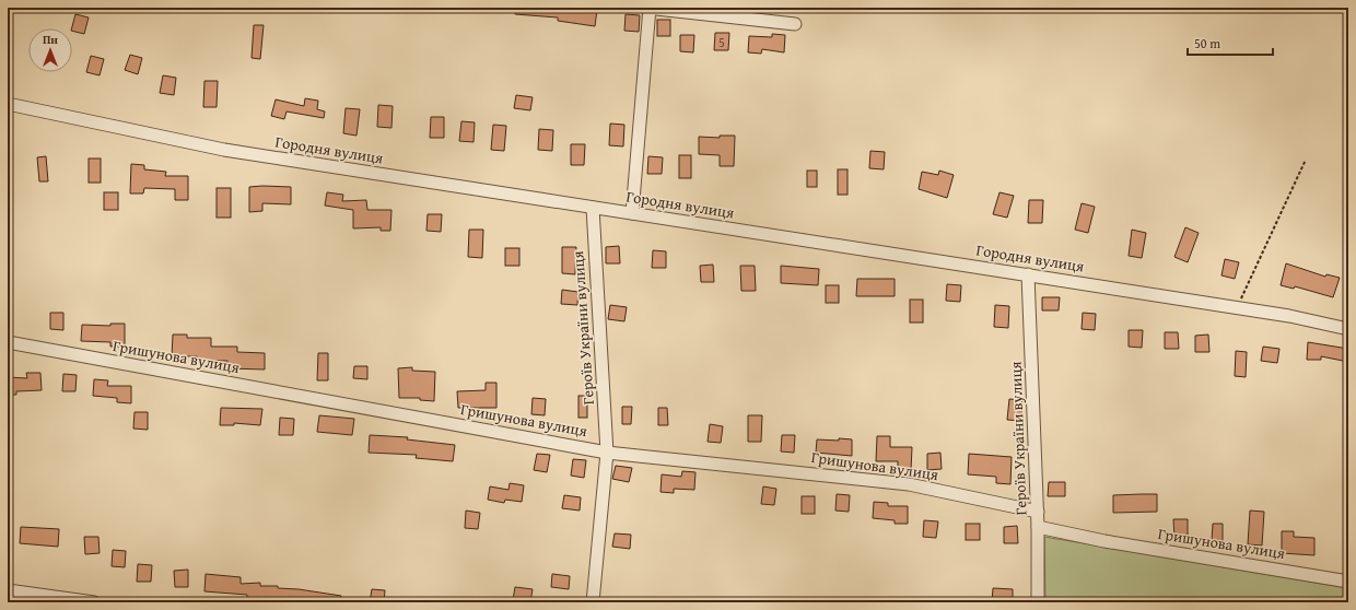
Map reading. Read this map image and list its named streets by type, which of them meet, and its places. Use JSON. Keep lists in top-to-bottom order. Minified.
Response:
{"streets":{"street":["Городня вулиця","Героїв України вулиця","Гришунова вулиця"]},"crossings":[["Городня вулиця","Героїв України вулиця"],["Героїв України вулиця","Гришунова вулиця"]],"house_numbers":["5"],"scale_bar":"50 m","north":"top"}
